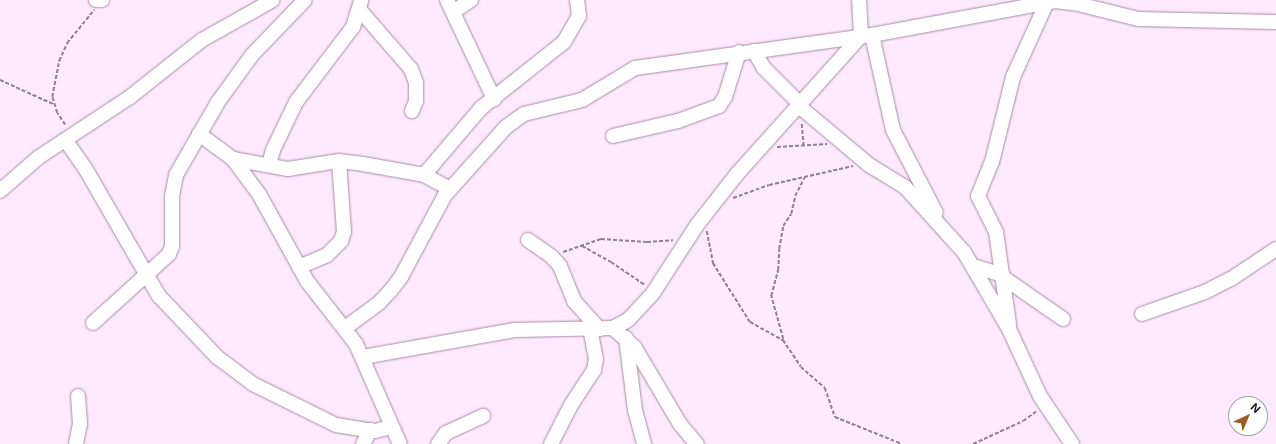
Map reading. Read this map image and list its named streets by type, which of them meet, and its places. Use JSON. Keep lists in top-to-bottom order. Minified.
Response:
{"north":"top right"}
